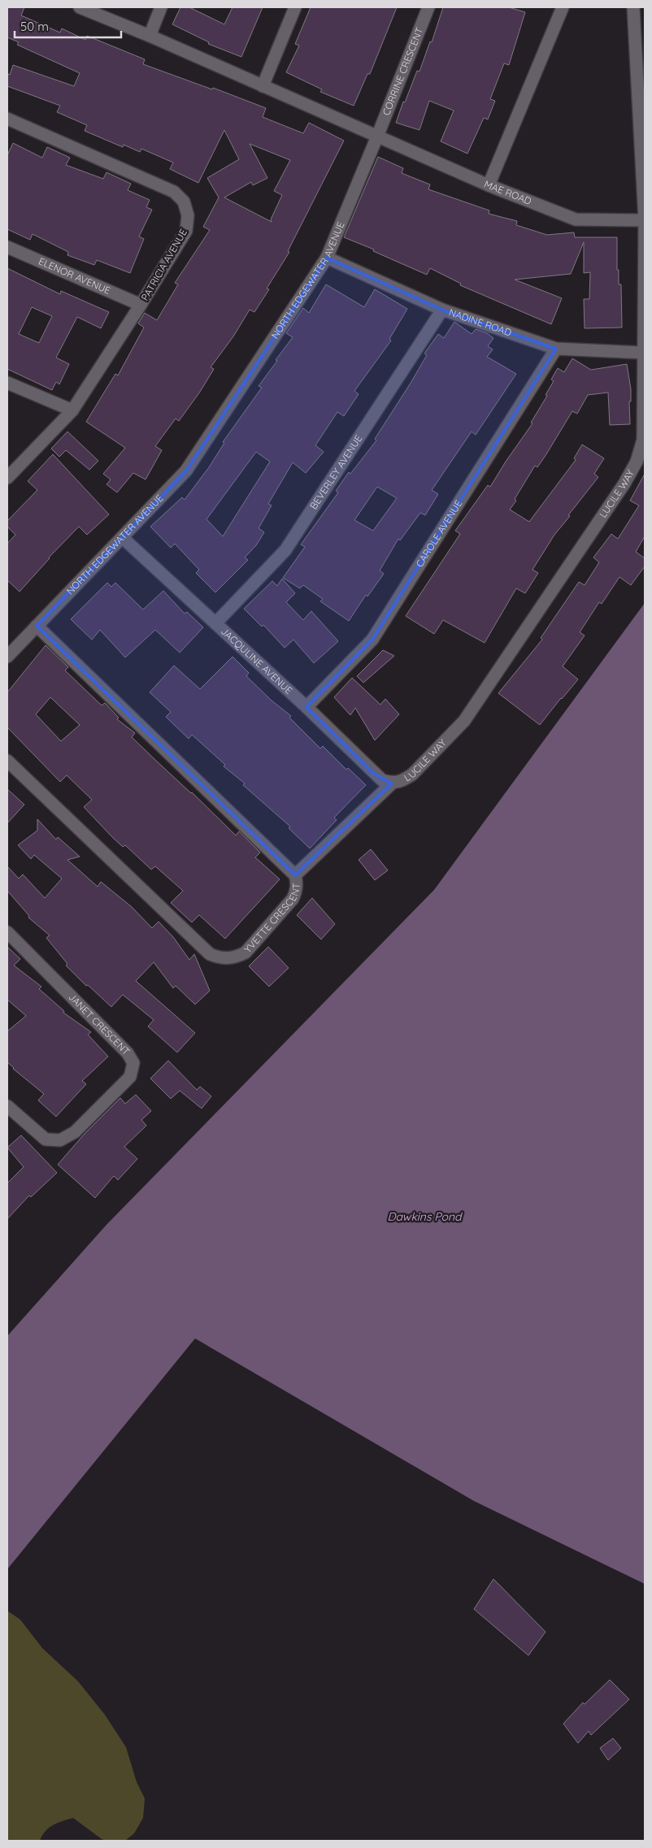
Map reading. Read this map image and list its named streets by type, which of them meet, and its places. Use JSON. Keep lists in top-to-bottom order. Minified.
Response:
{"streets":{"street":["CORRINE CRESCENT","MAE ROAD","PATRICIA AVENUE","ELENOR AVENUE","NORTH EDGEWATER AVENUE","NADINE ROAD","BEVERLEY AVENUE","LUCILE WAY","CAROLE AVENUE","JACQULINE AVENUE","YVETTE CRESCENT","JANET CRESCENT"]},"crossings":[["CORRINE CRESCENT","MAE ROAD"],["CORRINE CRESCENT","NORTH EDGEWATER AVENUE"],["MAE ROAD","NORTH EDGEWATER AVENUE"],["MAE ROAD","LUCILE WAY"],["PATRICIA AVENUE","ELENOR AVENUE"],["NORTH EDGEWATER AVENUE","NADINE ROAD"],["NORTH EDGEWATER AVENUE","JACQULINE AVENUE"],["NORTH EDGEWATER AVENUE","YVETTE CRESCENT"],["NADINE ROAD","BEVERLEY AVENUE"],["NADINE ROAD","LUCILE WAY"],["NADINE ROAD","CAROLE AVENUE"],["BEVERLEY AVENUE","JACQULINE AVENUE"],["LUCILE WAY","JACQULINE AVENUE"],["CAROLE AVENUE","JACQULINE AVENUE"]],"water":["Dawkins Pond"],"scale_bar":"50 m"}
